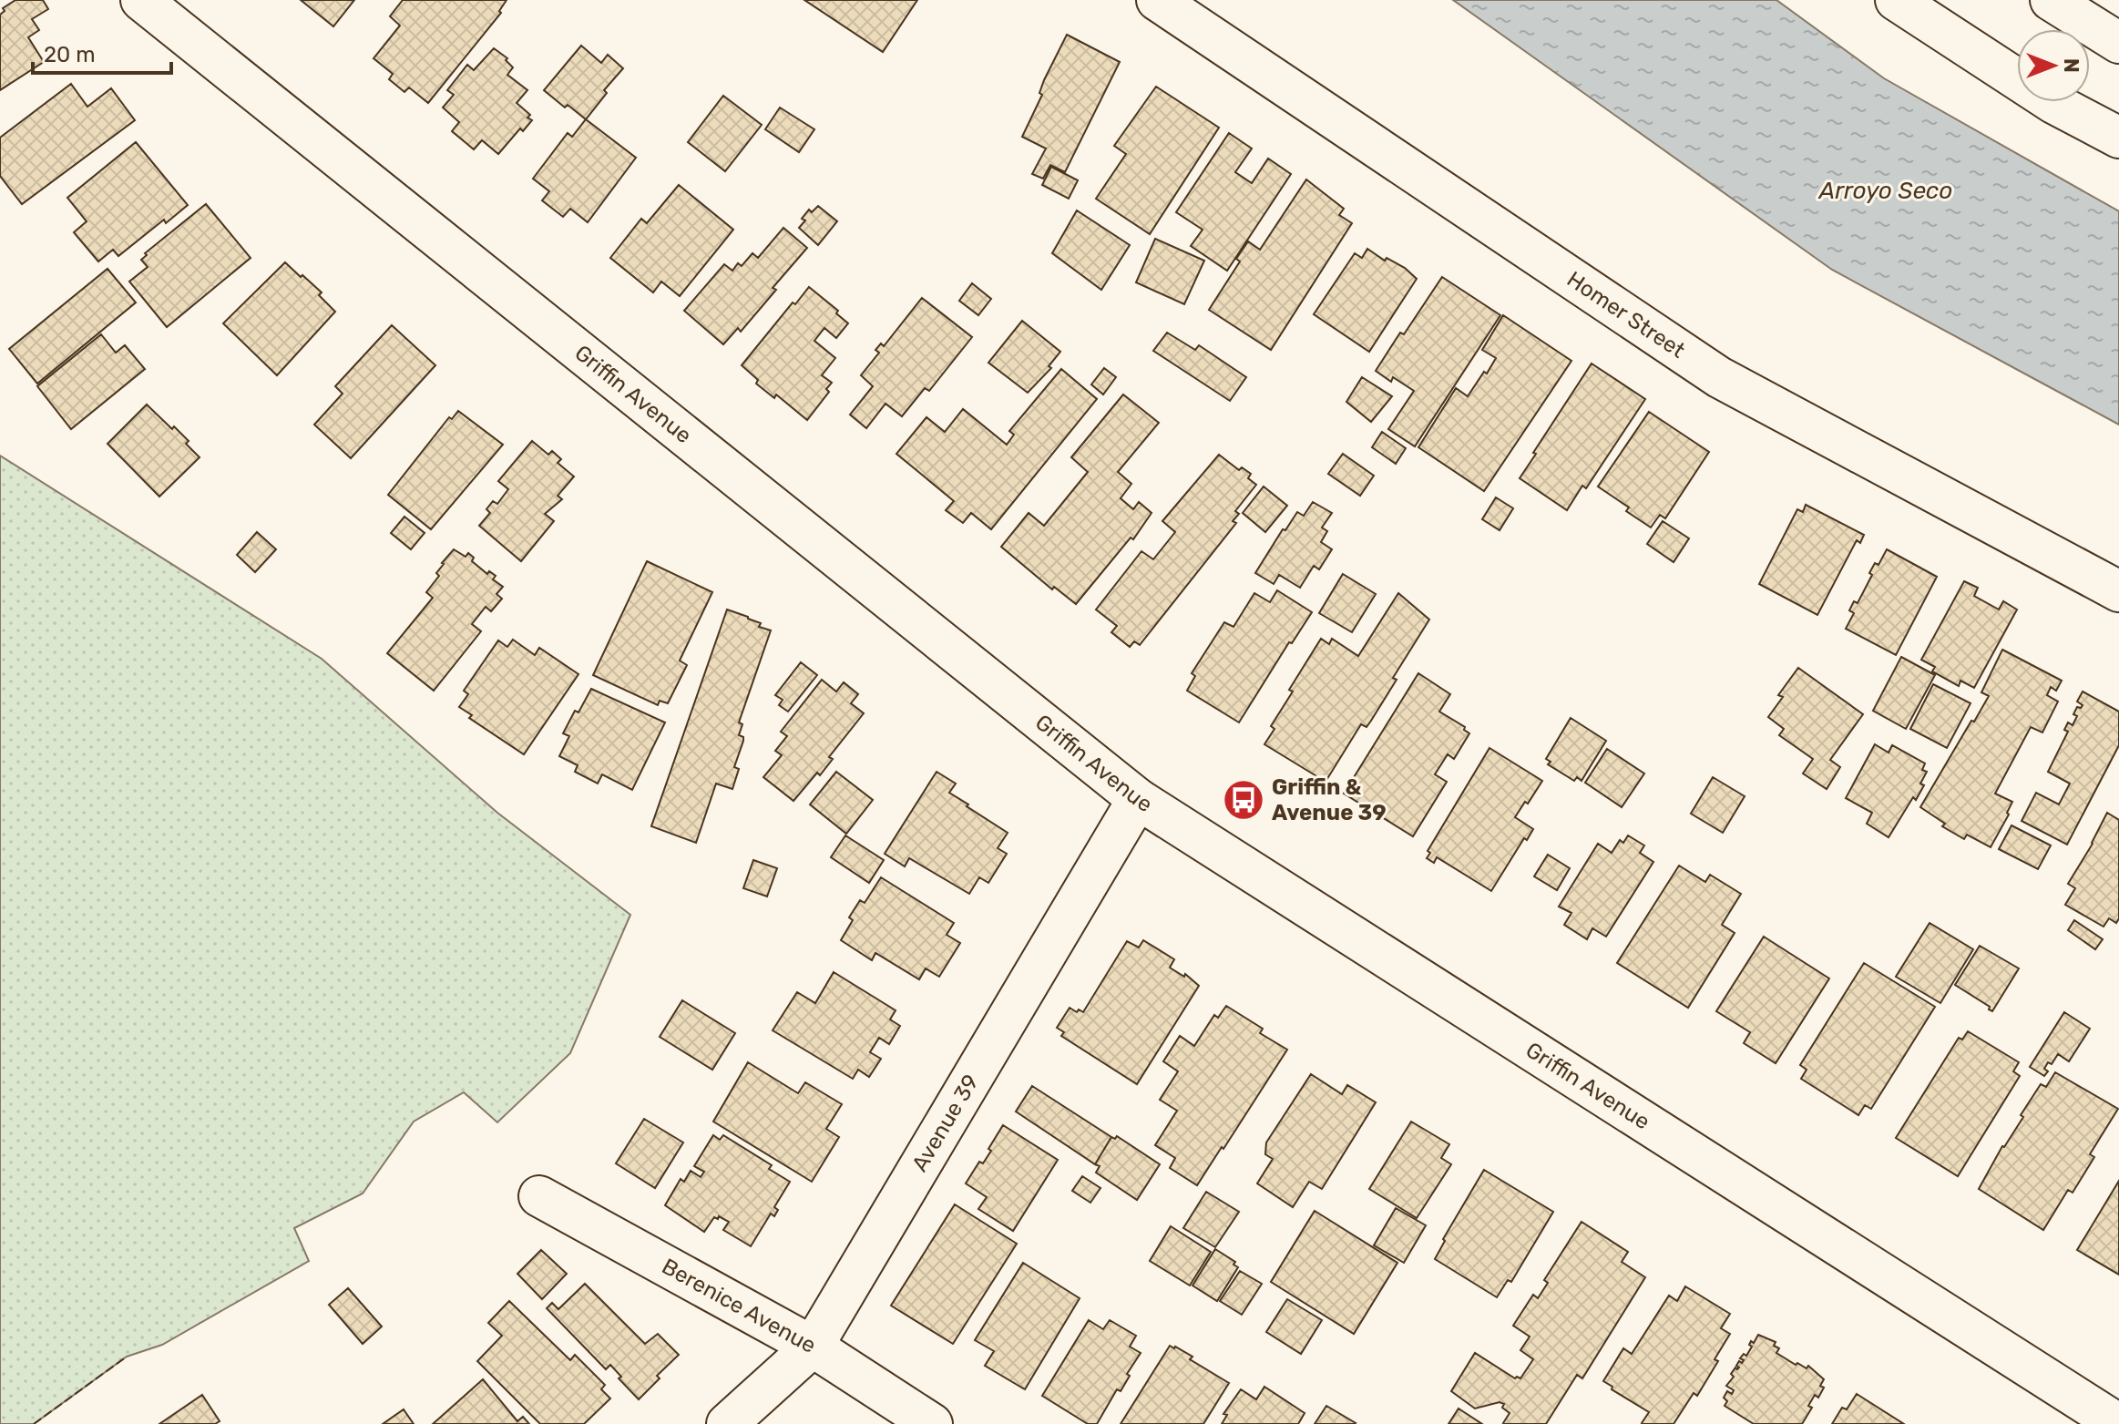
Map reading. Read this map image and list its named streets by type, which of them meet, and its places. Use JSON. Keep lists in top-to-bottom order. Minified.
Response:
{"streets":{"main road":["Homer Street","Griffin Avenue","Avenue 39","Berenice Avenue"]},"crossings":[["Griffin Avenue","Avenue 39"],["Avenue 39","Berenice Avenue"]],"water":["Arroyo Seco"],"places":{"bus stop":["Griffin & Avenue 39"]},"scale_bar":"20 m","north":"right"}
